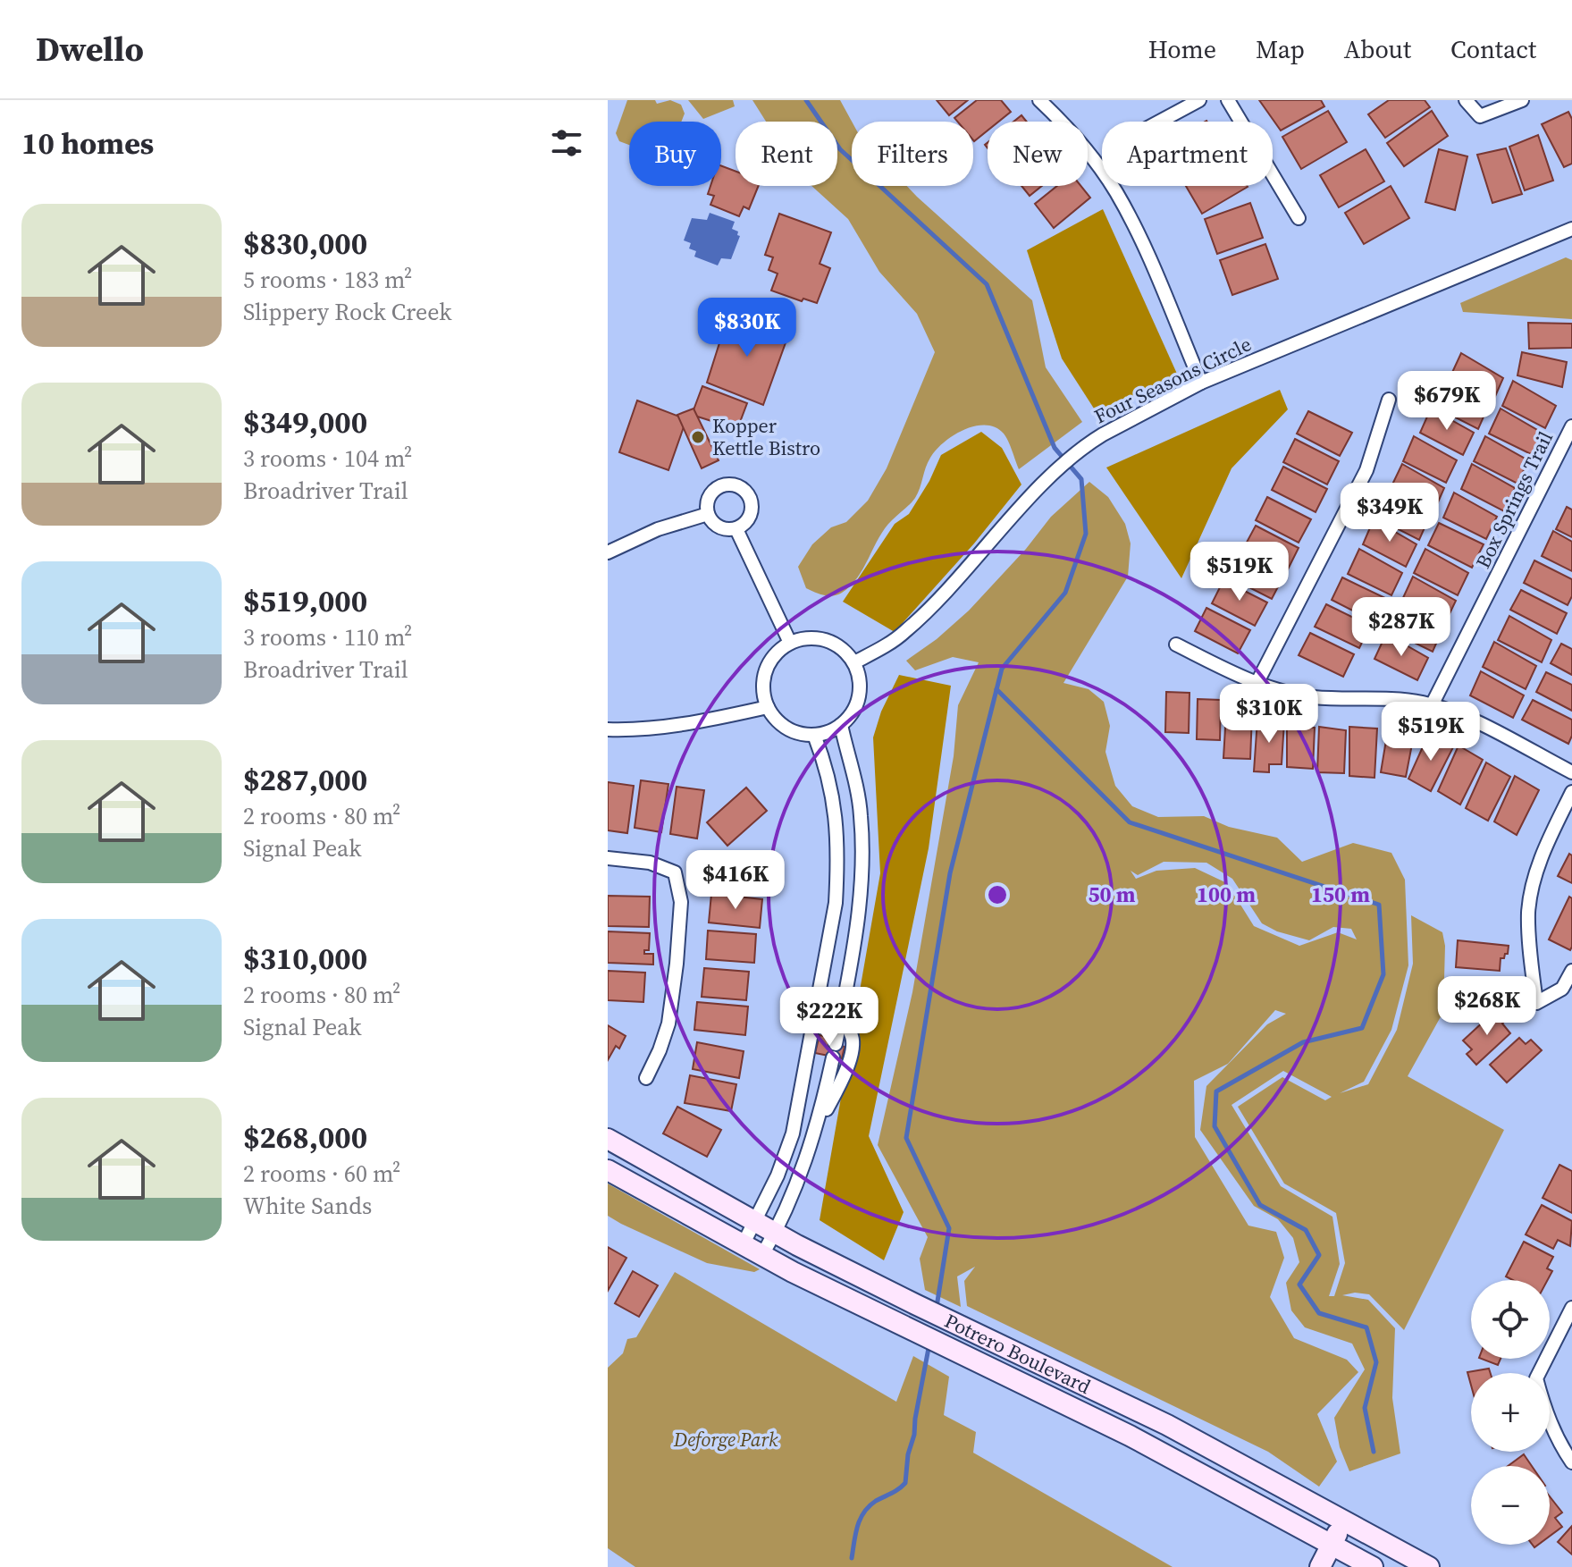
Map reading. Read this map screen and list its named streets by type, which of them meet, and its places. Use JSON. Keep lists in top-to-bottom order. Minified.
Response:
{"streets":{"street":["Four Seasons Circle","Box Springs Trail","Potrero Boulevard"]},"parks":["Deforge Park"],"places":["Kopper Kettle Bistro"],"page":{"header":"Dwello","nav":["Home","Map","About","Contact"],"heading":"10 homes","chip":["Buy","Rent","Filters","New","Apartment"],"list":[{"name":"$830,000","note":"5 rooms · 183 m² · Slippery Rock Creek"},{"name":"$349,000","note":"3 rooms · 104 m² · Broadriver Trail"},{"name":"$519,000","note":"3 rooms · 110 m² · Broadriver Trail"},{"name":"$287,000","note":"2 rooms · 80 m² · Signal Peak"},{"name":"$310,000","note":"2 rooms · 80 m² · Signal Peak"},{"name":"$268,000","note":"2 rooms · 60 m² · White Sands"}],"price":["$830K","$679K","$349K","$519K","$287K","$310K","$519K","$416K","$268K","$222K"],"map_buttons":["+","−"]},"rings":["50 m","100 m","150 m"]}
